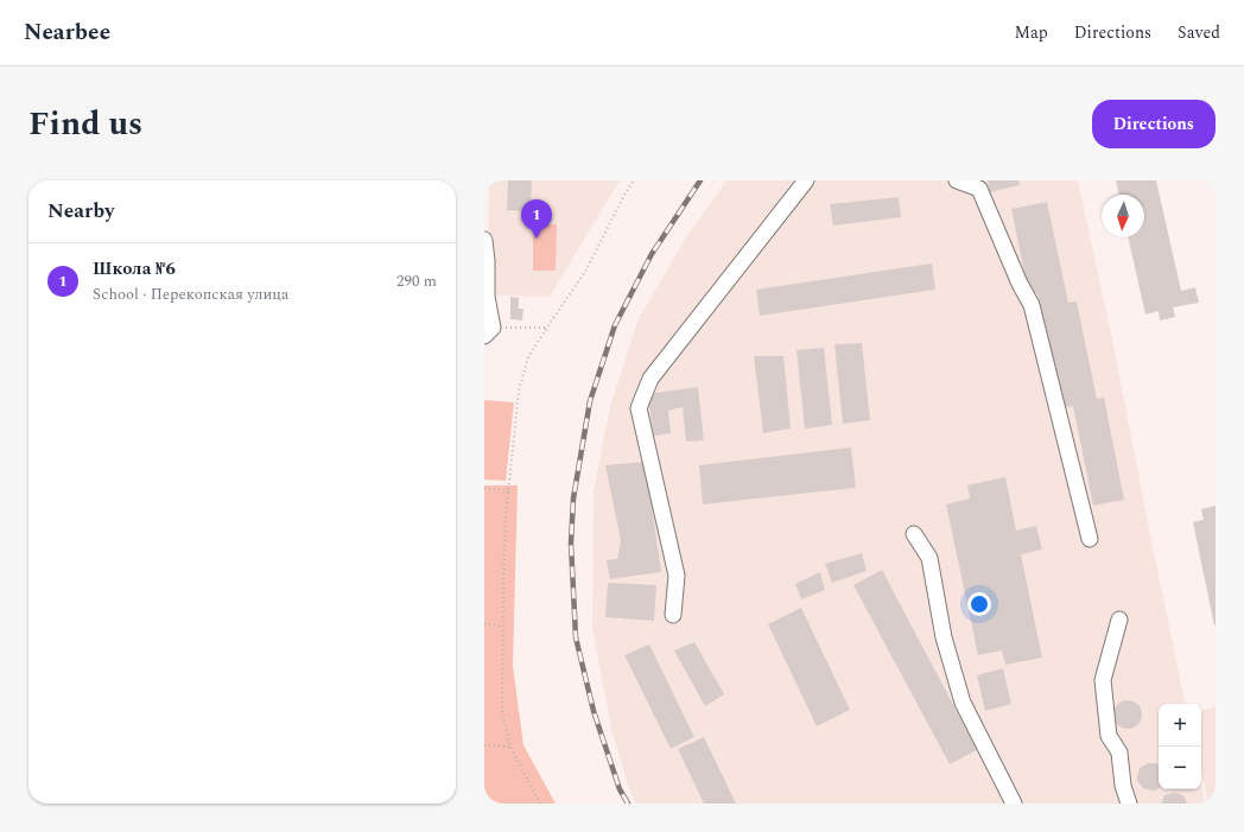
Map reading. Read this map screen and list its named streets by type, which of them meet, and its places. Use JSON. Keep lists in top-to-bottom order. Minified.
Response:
{"north":"bottom","page":{"header":"Nearbee","nav":["Map","Directions","Saved"],"title":"Find us","buttons":"Directions","heading":"Nearby","pins":"1","list":[{"mark":"1","name":"Школа №6","note":"School · Перекопская улица","value":"290 m"}],"map_buttons":["+","−"]}}
